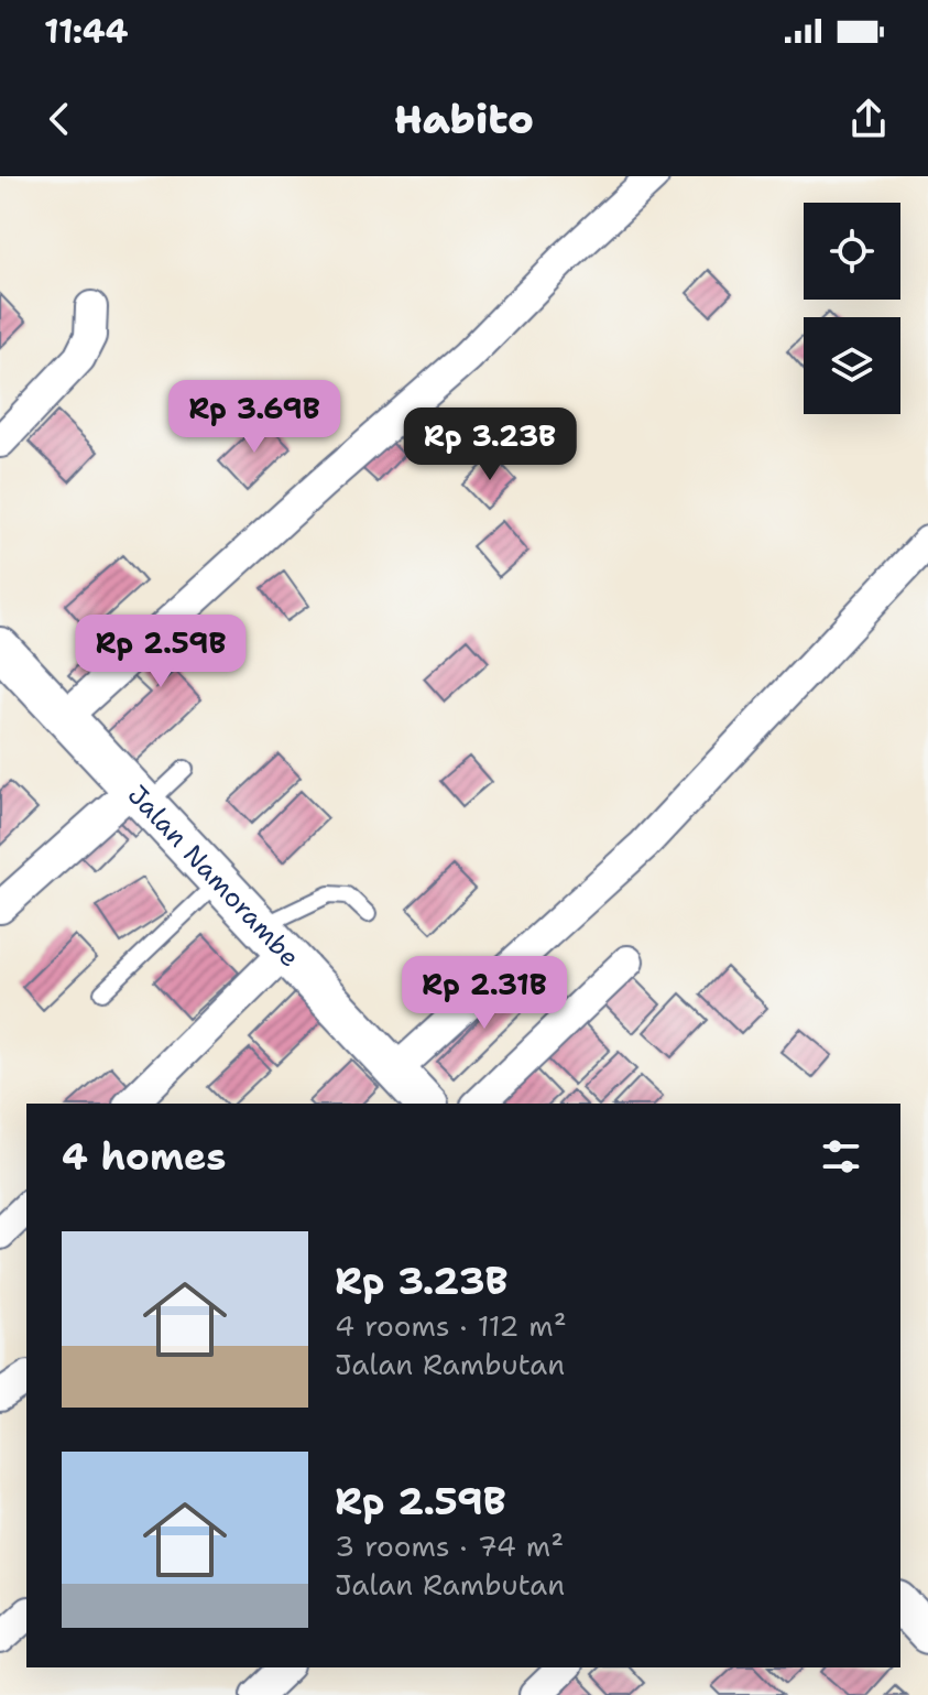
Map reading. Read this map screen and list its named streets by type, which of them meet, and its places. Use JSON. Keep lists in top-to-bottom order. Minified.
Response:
{"streets":{"street":["Jalan Namorambe"]},"page":{"status":"11:44","header":"Habito","price":["Rp 3.69B","Rp 3.23B","Rp 2.59B","Rp 2.31B"],"heading":"4 homes","list":[{"name":"Rp 3.23B","note":"4 rooms · 112 m² · Jalan Rambutan"},{"name":"Rp 2.59B","note":"3 rooms · 74 m² · Jalan Rambutan"}]}}
